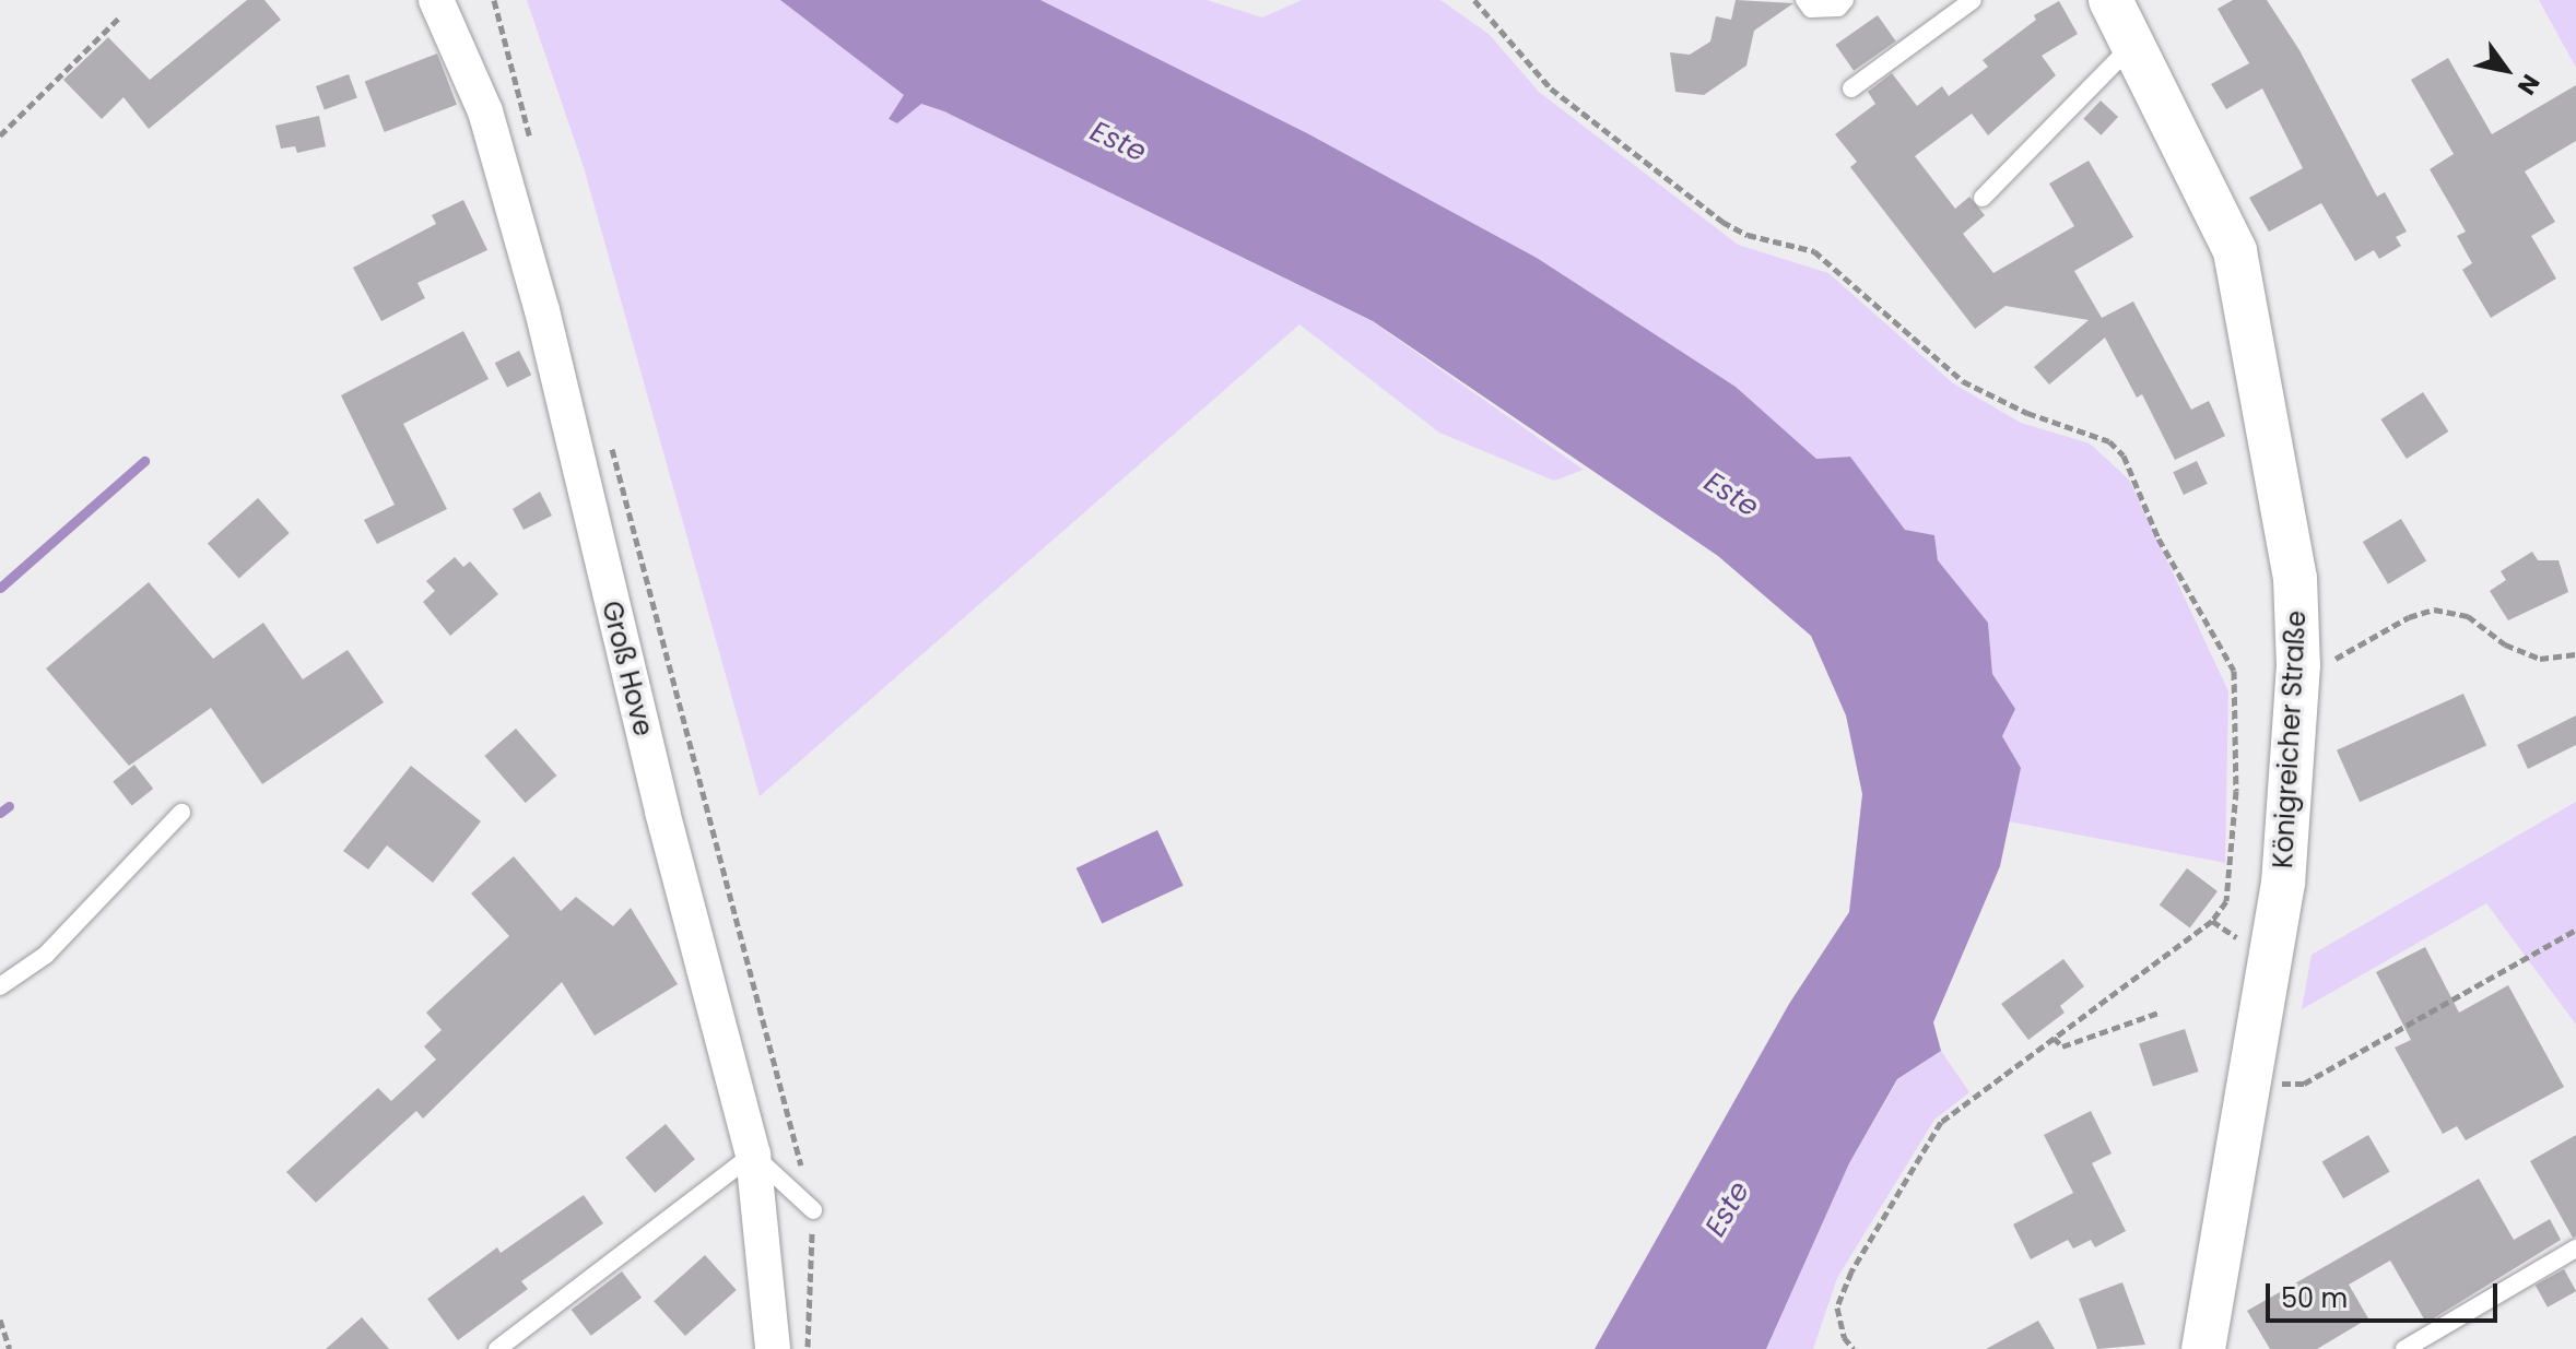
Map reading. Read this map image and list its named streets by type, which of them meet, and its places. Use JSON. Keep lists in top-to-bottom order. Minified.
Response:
{"streets":{"street":["Groß Hove","Königreicher Straße"]},"water":["Este"],"scale_bar":"50 m","north":"bottom right"}
